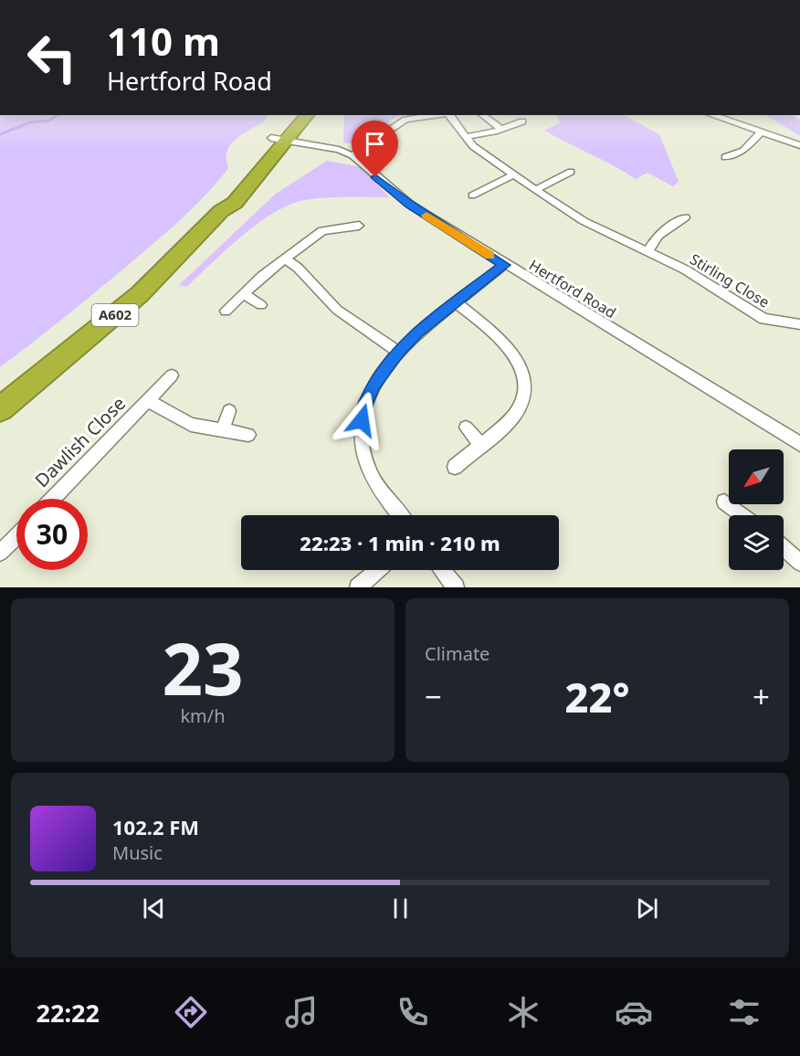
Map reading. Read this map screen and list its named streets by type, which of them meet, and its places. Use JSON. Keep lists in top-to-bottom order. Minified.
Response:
{"streets":{"highway":["A602"],"street":["Stirling Close","Hertford Road","Dawlish Close"]},"crossings":[["Hertford Road","A602"]],"north":"bottom left","page":{"turn":["110 m","Hertford Road"],"limit":"30","trip":"22:23 · 1 min · 210 m","tile":[["23","km/h"],"Climate"],"heat":["−","22°","+"],"song":["102.2 FM","Music"],"tabs":"22:22"}}
